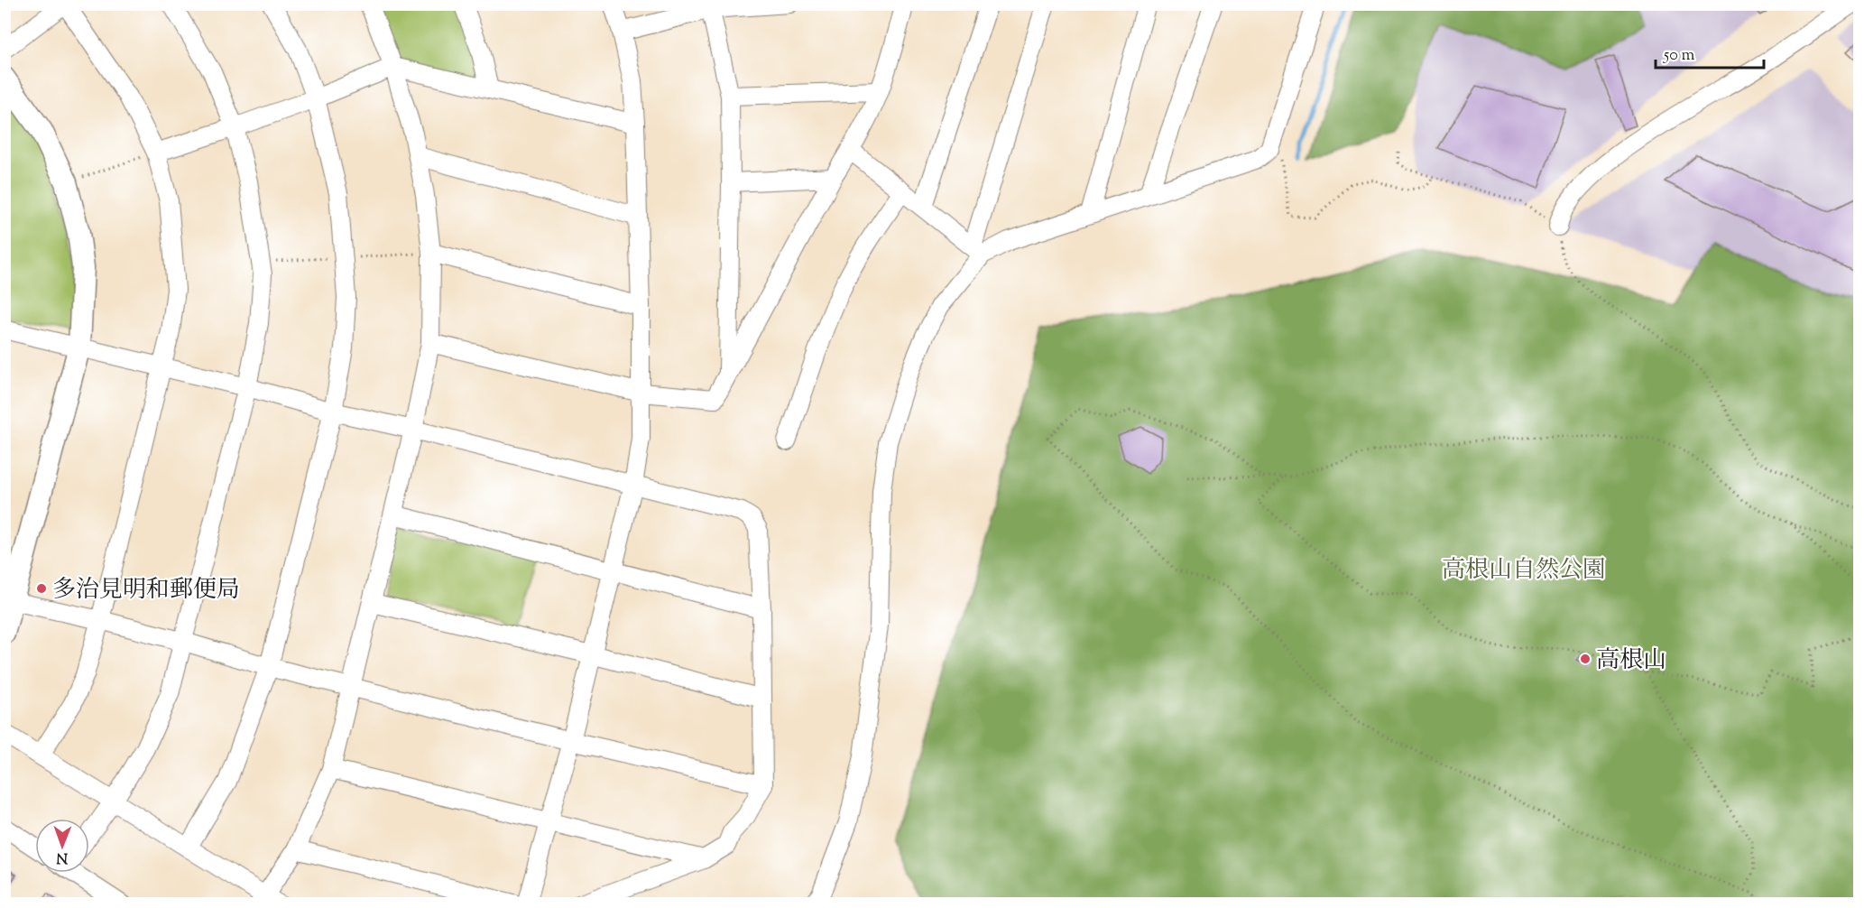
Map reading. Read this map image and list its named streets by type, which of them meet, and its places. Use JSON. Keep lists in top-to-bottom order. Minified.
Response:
{"parks":["高根山自然公園"],"places":["多治見明和郵便局","高根山"],"scale_bar":"50 m","north":"bottom"}
